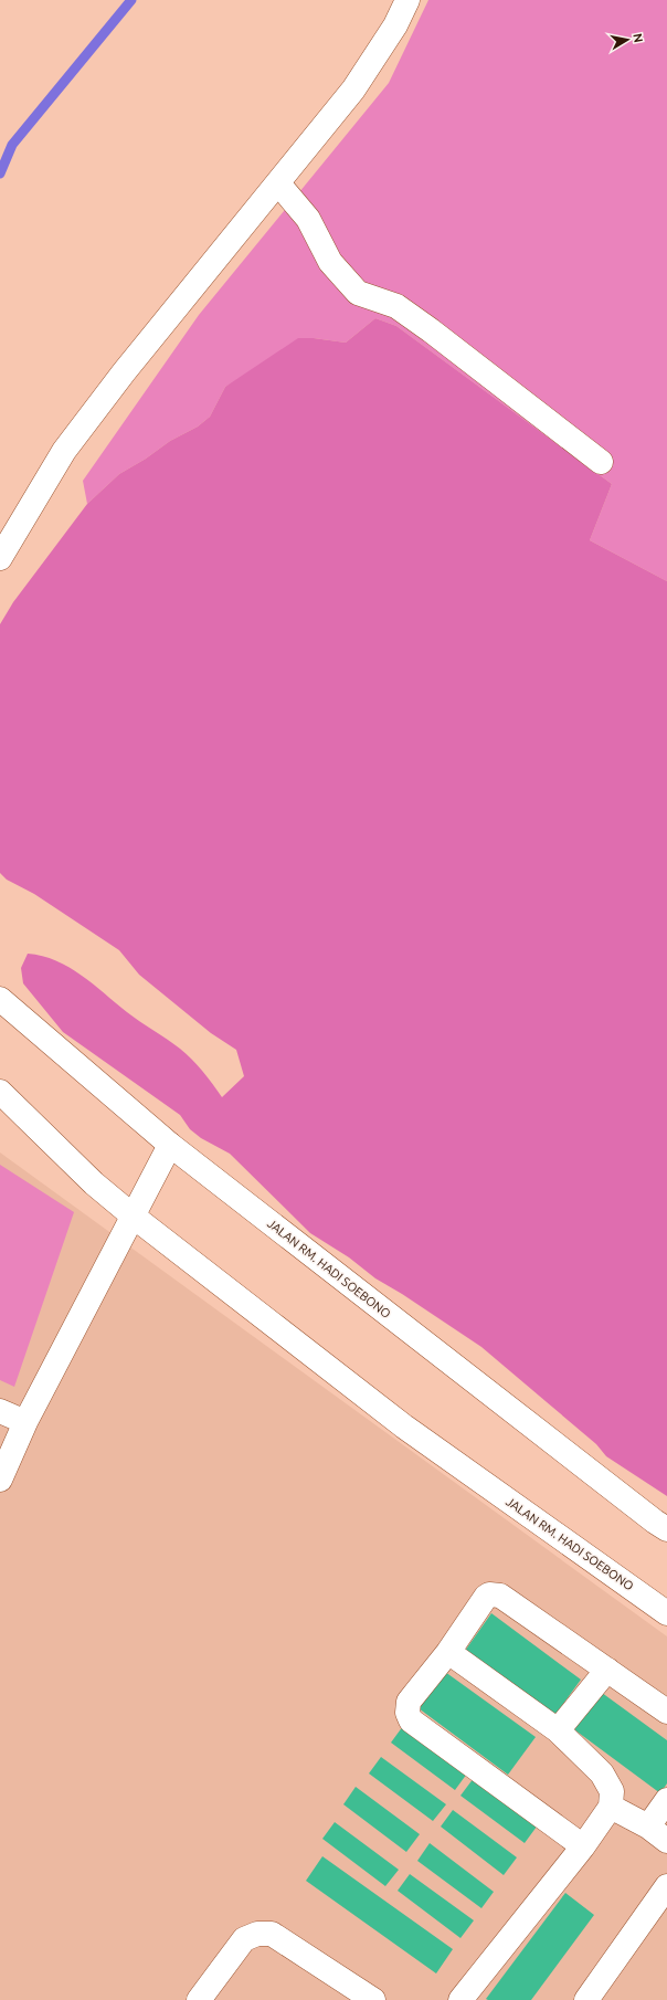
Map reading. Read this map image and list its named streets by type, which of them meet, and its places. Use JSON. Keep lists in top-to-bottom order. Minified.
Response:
{"streets":{"main road":["JALAN RM. HADI SOEBONO"]},"north":"right"}
